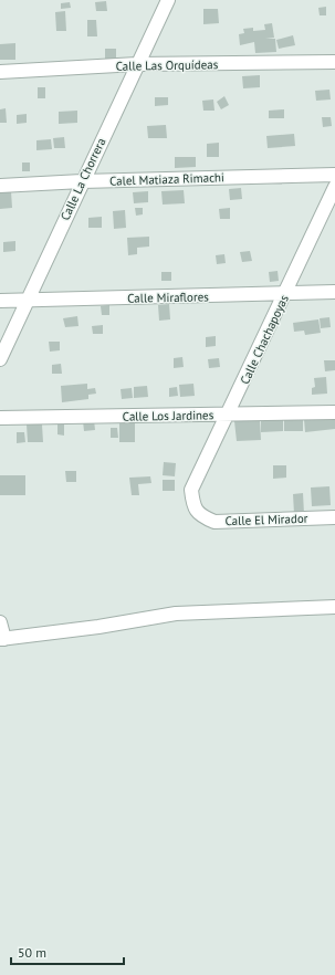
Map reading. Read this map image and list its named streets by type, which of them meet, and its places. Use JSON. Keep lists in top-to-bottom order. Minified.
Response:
{"streets":{"street":["Calle Las Orquídeas","Calle La Chorrera","Calel Matiaza Rimachi","Calle Miraflores","Calle Chachapoyas","Calle Los Jardines","Calle El Mirador"]},"crossings":[["Calle Las Orquídeas","Calle La Chorrera"],["Calle La Chorrera","Calel Matiaza Rimachi"],["Calle La Chorrera","Calle Miraflores"],["Calle Miraflores","Calle Chachapoyas"],["Calle Chachapoyas","Calle Los Jardines"],["Calle Chachapoyas","Calle El Mirador"]],"scale_bar":"50 m"}
